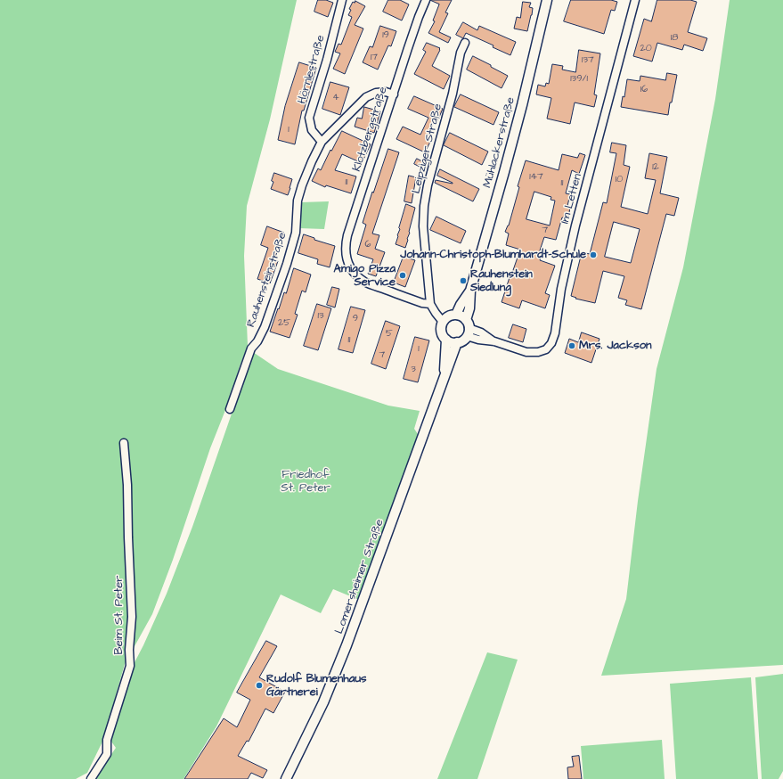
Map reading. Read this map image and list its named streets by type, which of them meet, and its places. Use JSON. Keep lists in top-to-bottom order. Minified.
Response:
{"streets":{"street":["Hörnlestraße","Klotzbergstraße","Mühlackerstraße","Leipziger Straße","Im Letten","Rauhensteinstraße","Lomersheimer Straße","Beim St. Peter"]},"crossings":[["Hörnlestraße","Rauhensteinstraße"],["Klotzbergstraße","Leipziger Straße"],["Klotzbergstraße","Rauhensteinstraße"],["Mühlackerstraße","Im Letten"],["Mühlackerstraße","Lomersheimer Straße"],["Im Letten","Lomersheimer Straße"]],"parks":["Friedhof St. Peter"],"places":["Johann-Christoph-Blumhardt-Schule","Amigo Pizza Service","Rauhenstein Siedlung","Mrs. Jackson","Rudolf Blumenhaus Gärtnerei"],"house_numbers":["19","18","20","17","137","139/1","16","4","1","12","147","10","11","11","7","6","13","9","25","5","11","1","7","3"]}
